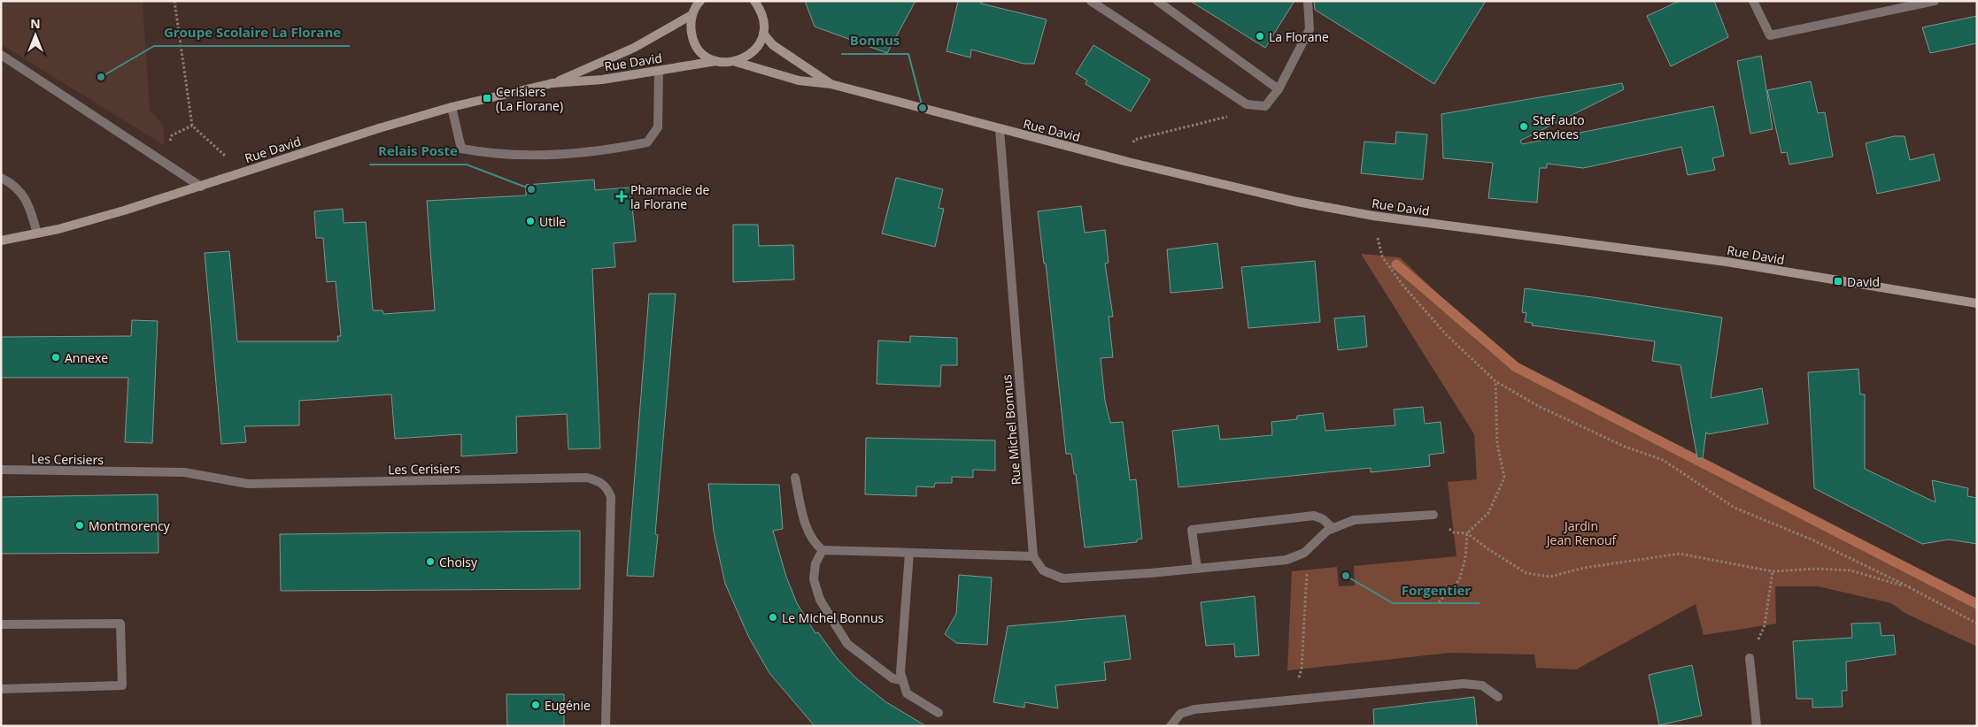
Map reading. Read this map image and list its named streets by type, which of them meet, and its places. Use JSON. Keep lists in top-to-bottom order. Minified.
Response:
{"streets":{"main road":["Rue David"],"street":["Rue Michel Bonnus","Les Cerisiers"]},"crossings":[["Rue David","Rue Michel Bonnus"]],"parks":["Jardin Jean Renouf"],"places":{"other":["La Florane","Groupe Scolaire La Florane","Bonnus","Stef auto services","Relais Poste","Utile","Annexe","Montmorency","Choisy","Forgentier","Le Michel Bonnus","Eugénie"],"transit":["Cerisiers (La Florane)","David"],"health":["Pharmacie de la Florane"]},"north":"top"}
